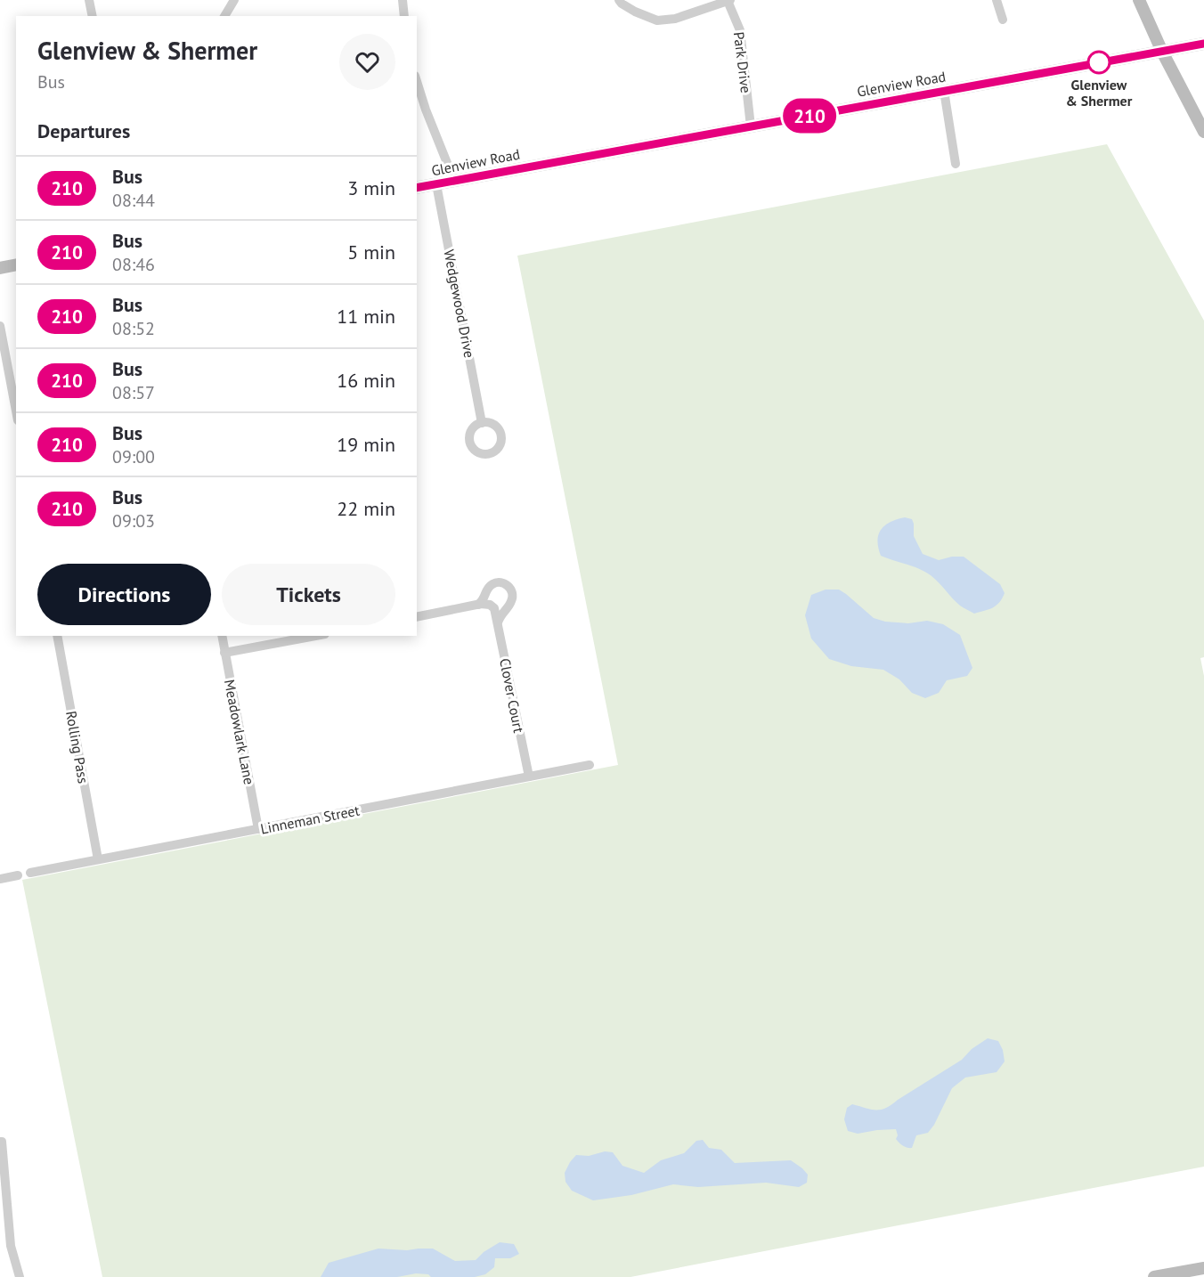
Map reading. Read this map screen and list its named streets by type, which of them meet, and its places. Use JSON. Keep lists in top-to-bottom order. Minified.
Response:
{"streets":{"main road":["Glenview Road"],"street":["Park Drive","Wedgewood Drive","Clover Court","Meadowlark Lane","Rolling Pass","Linneman Street"]},"crossings":[["Park Drive","Glenview Road"],["Glenview Road","Wedgewood Drive"],["Clover Court","Linneman Street"],["Meadowlark Lane","Linneman Street"],["Rolling Pass","Linneman Street"]],"places":["Glenview & Shermer"],"lines":["bus line 210"],"page":{"on_map":"210","heading":[["Glenview & Shermer","Bus"],"Departures"],"list":[{"mark":"210","name":"Bus","note":"08:44","value":"3 min"},{"mark":"210","name":"Bus","note":"08:46","value":"5 min"},{"mark":"210","name":"Bus","note":"08:52","value":"11 min"},{"mark":"210","name":"Bus","note":"08:57","value":"16 min"},{"mark":"210","name":"Bus","note":"09:00","value":"19 min"},{"mark":"210","name":"Bus","note":"09:03","value":"22 min"}],"buttons":["Directions","Tickets"]}}
